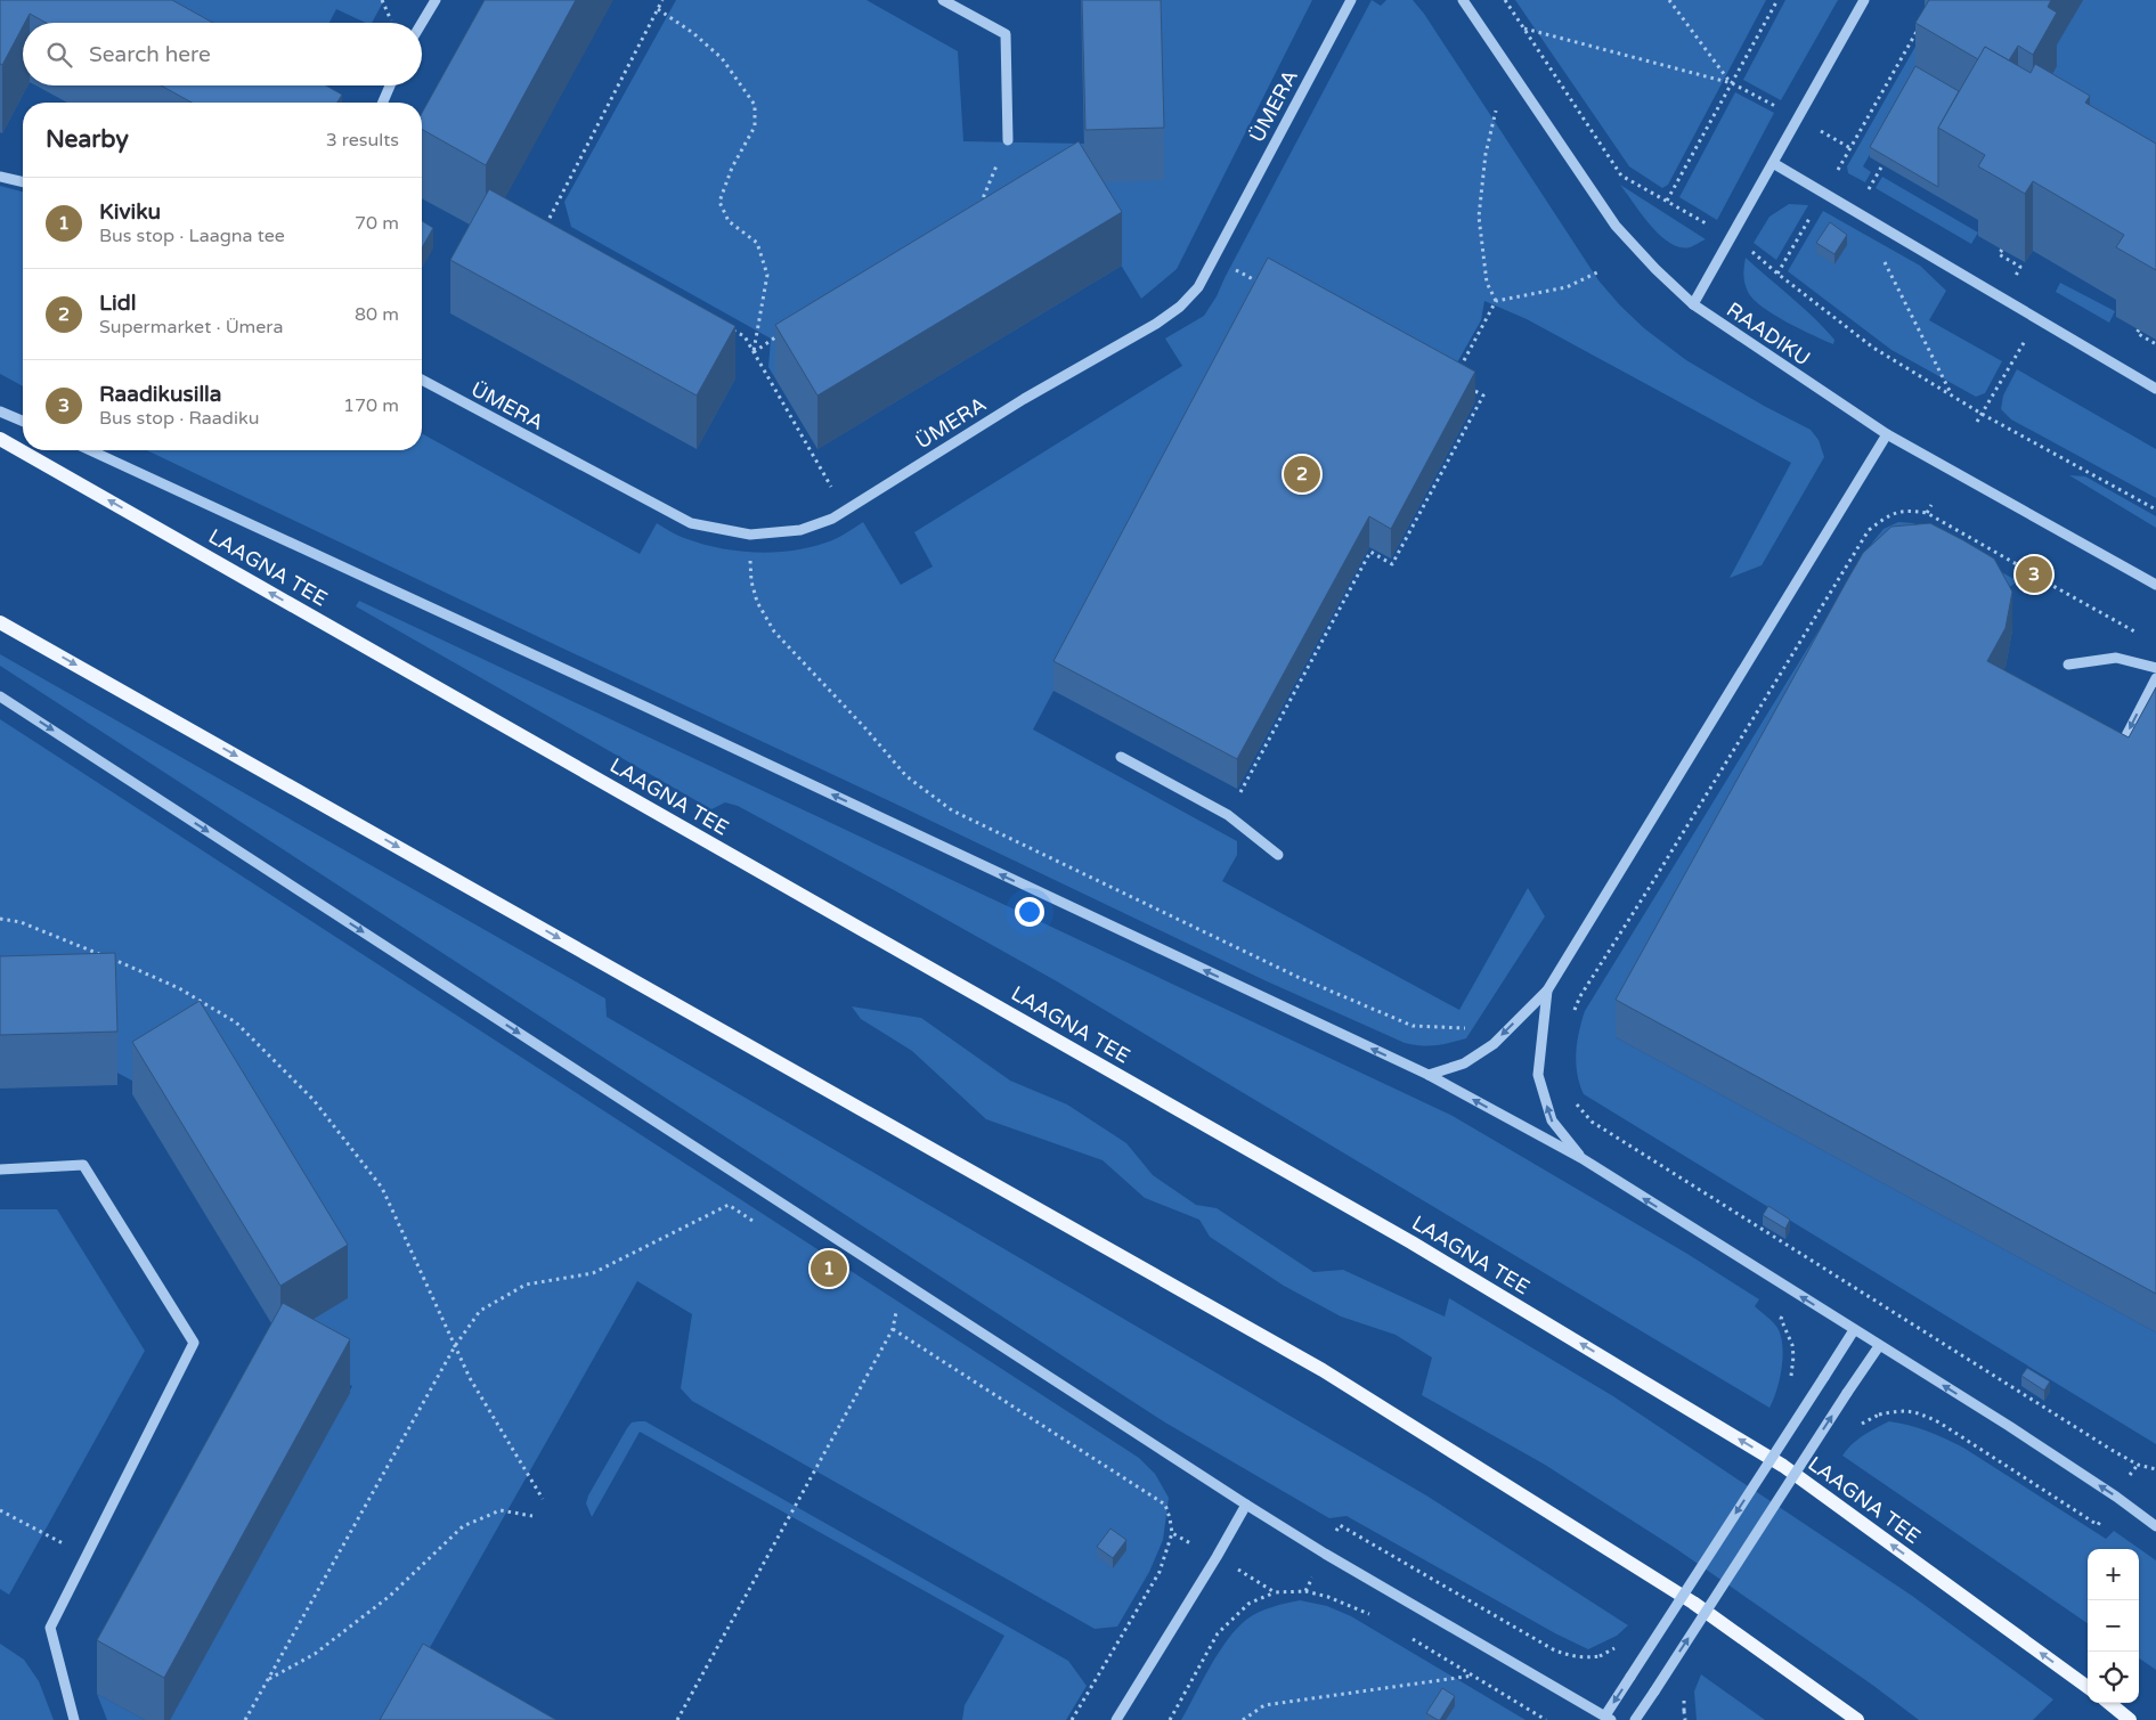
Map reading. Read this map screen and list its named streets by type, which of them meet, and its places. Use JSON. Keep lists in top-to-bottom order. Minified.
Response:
{"streets":{"main road":["LAAGNA TEE"],"street":["ÜMERA","RAADIKU"]},"one_way":["LAAGNA TEE"],"page":{"search":"Search here","heading":["Nearby","3 results"],"list":[{"mark":"1","name":"Kiviku","note":"Bus stop · Laagna tee","value":"70 m"},{"mark":"2","name":"Lidl","note":"Supermarket · Ümera","value":"80 m"},{"mark":"3","name":"Raadikusilla","note":"Bus stop · Raadiku","value":"170 m"}],"pins":["2","3","1"],"map_buttons":["+","−"]}}
